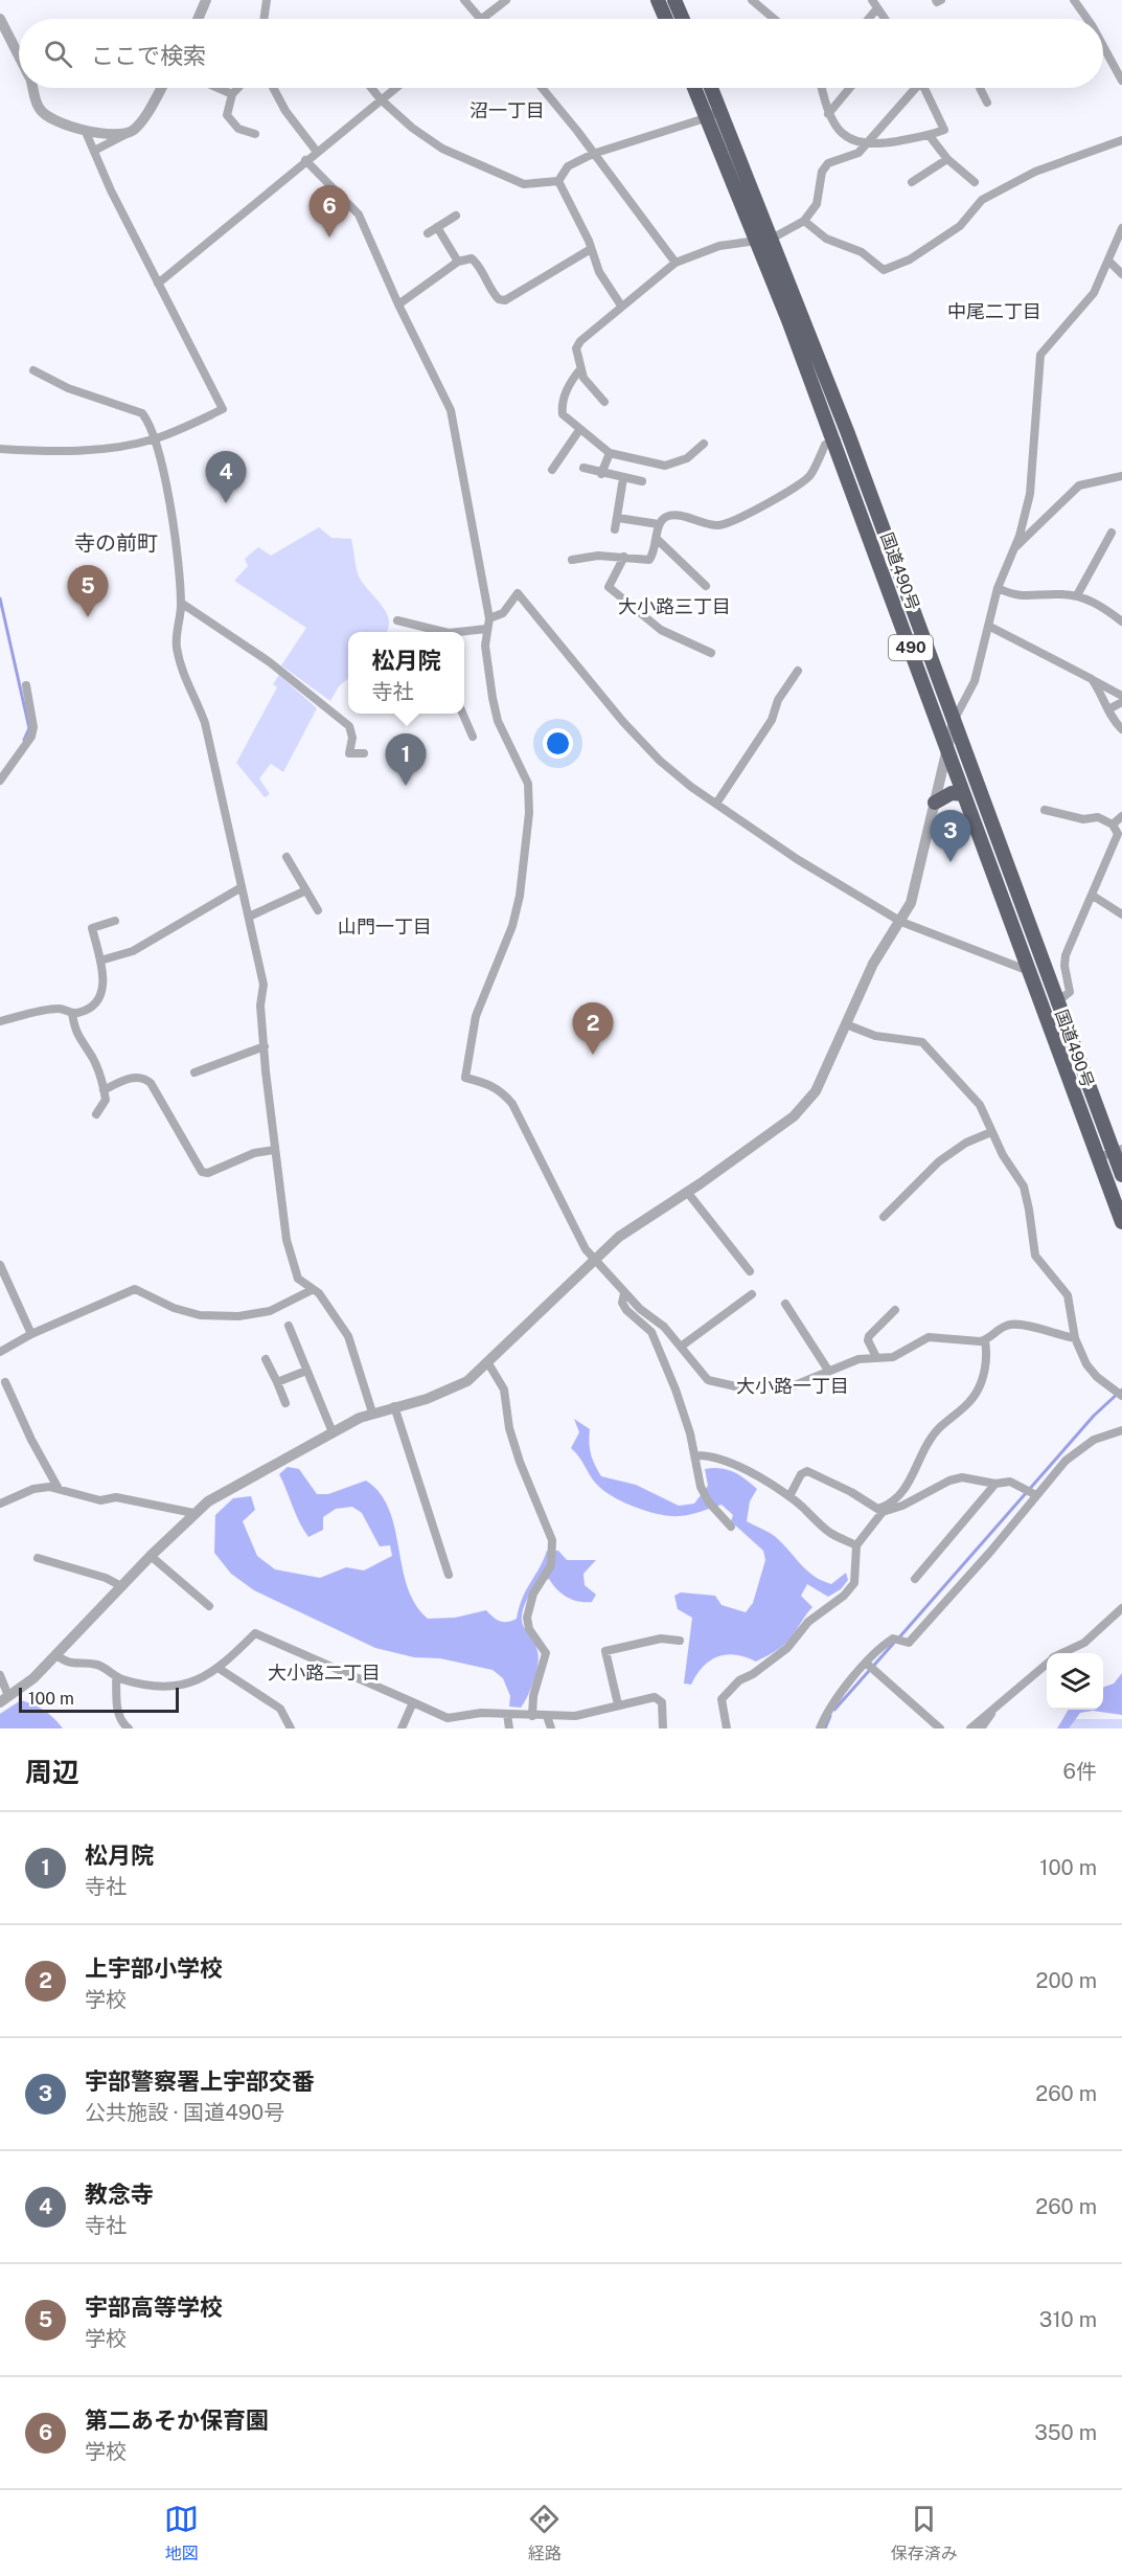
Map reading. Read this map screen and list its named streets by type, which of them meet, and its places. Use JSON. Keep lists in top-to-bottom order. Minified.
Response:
{"streets":{"highway":["国道490号","490"]},"districts":["沼一丁目","中尾二丁目","寺の前町","大小路三丁目","山門一丁目","大小路一丁目","大小路二丁目"],"scale_bar":"100 m","page":{"search":"ここで検索","pins":["6","4","5","1","3","2"],"popup":["松月院","寺社"],"scale":"100 m","heading":["周辺","6件"],"list":[{"mark":"1","name":"松月院","note":"寺社","value":"100 m"},{"mark":"2","name":"上宇部小学校","note":"学校","value":"200 m"},{"mark":"3","name":"宇部警察署上宇部交番","note":"公共施設 · 国道490号","value":"260 m"},{"mark":"4","name":"教念寺","note":"寺社","value":"260 m"},{"mark":"5","name":"宇部高等学校","note":"学校","value":"310 m"},{"mark":"6","name":"第二あそか保育園","note":"学校","value":"350 m"}],"nav":["地図","経路","保存済み"]}}
